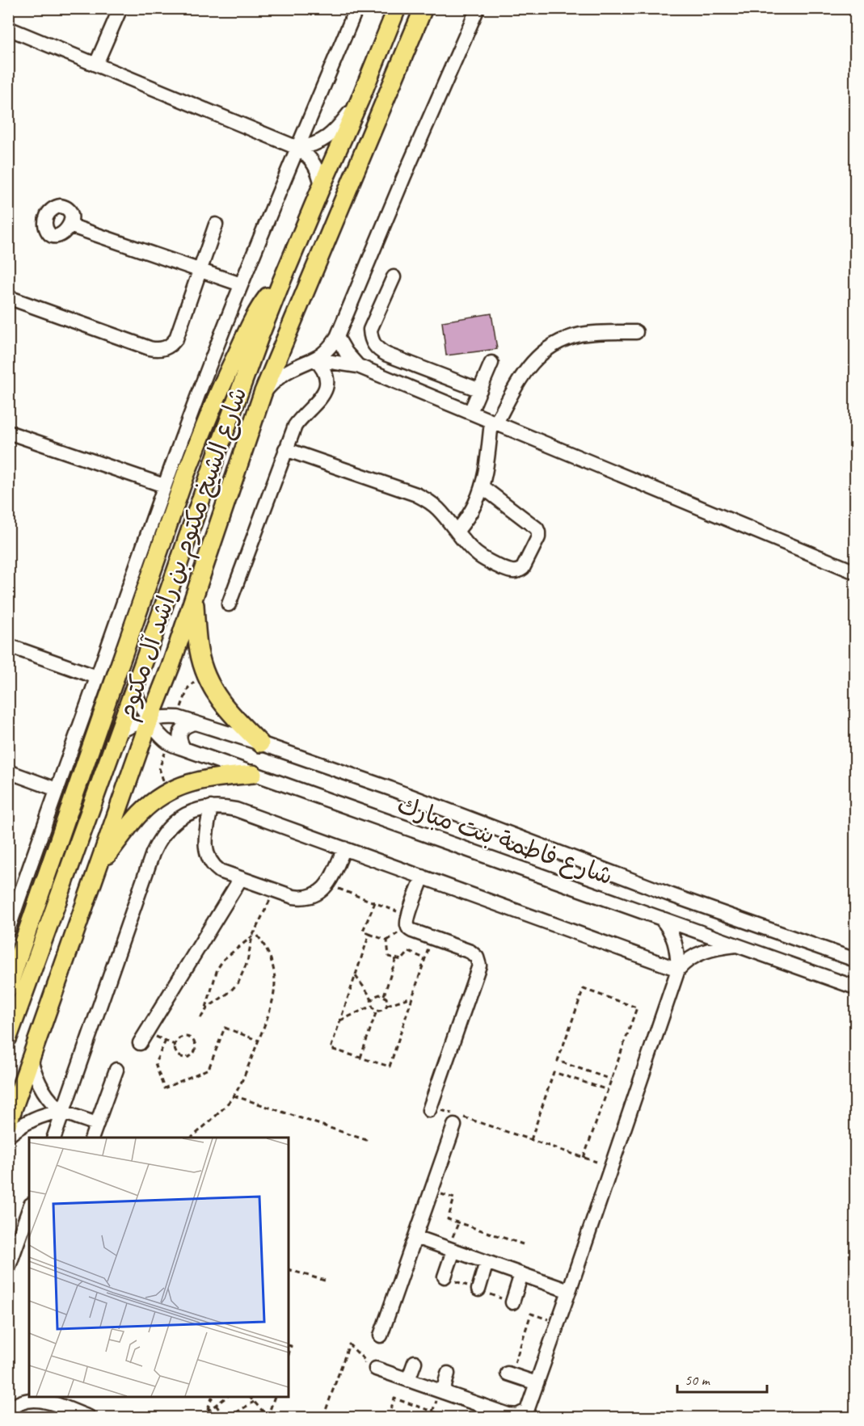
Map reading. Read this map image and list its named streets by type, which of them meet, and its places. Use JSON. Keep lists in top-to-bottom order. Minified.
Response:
{"streets":{"main road":["شارع الشيخ مكتوم بن راشد آل مكتوم"],"street":["شارع فاطمة بنت مبارك"]},"crossings":[["شارع الشيخ مكتوم بن راشد آل مكتوم","شارع فاطمة بنت مبارك"]],"scale_bar":"50 m"}
